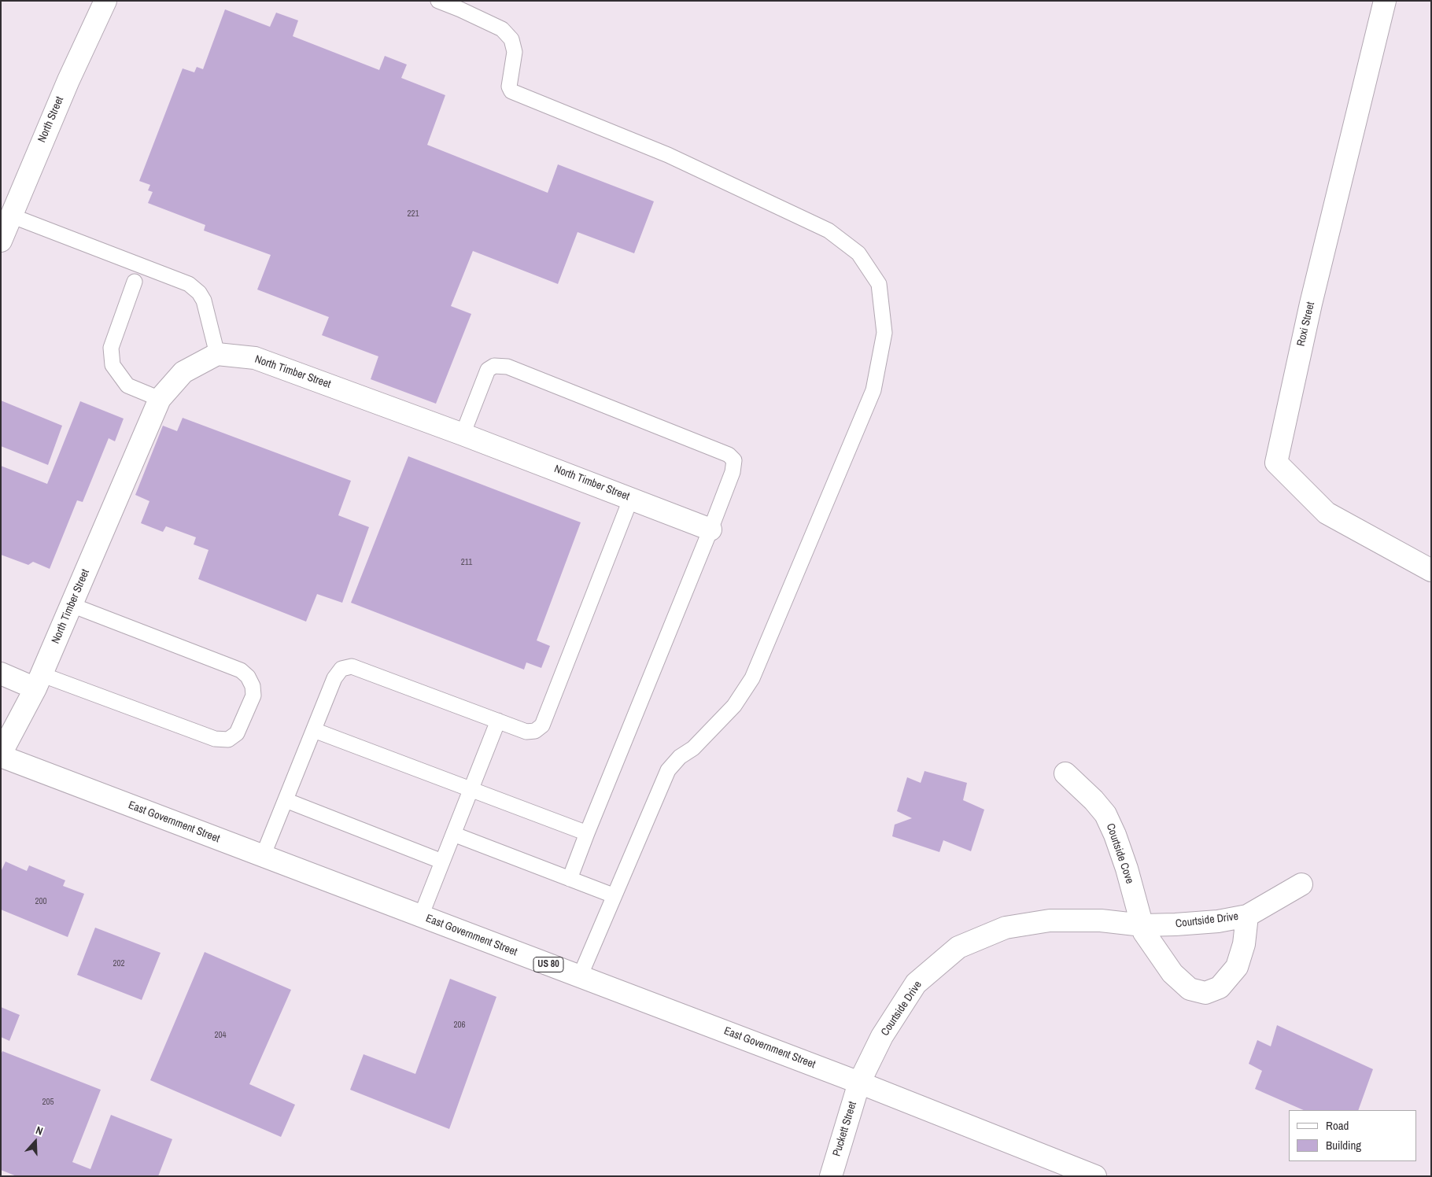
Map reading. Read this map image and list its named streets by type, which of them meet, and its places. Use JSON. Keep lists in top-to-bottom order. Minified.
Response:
{"streets":{"street":["North Street","Roxi Street","North Timber Street","East Government Street","Courtside Cove","Courtside Drive","US 80","Puckett Street"]},"crossings":[["North Timber Street","East Government Street"],["East Government Street","Courtside Drive"],["East Government Street","Puckett Street"],["Courtside Cove","Courtside Drive"],["Courtside Drive","Puckett Street"]],"house_numbers":["221","211","200","202","206","204","205"],"legend":["Road","Building"],"north":"top"}
